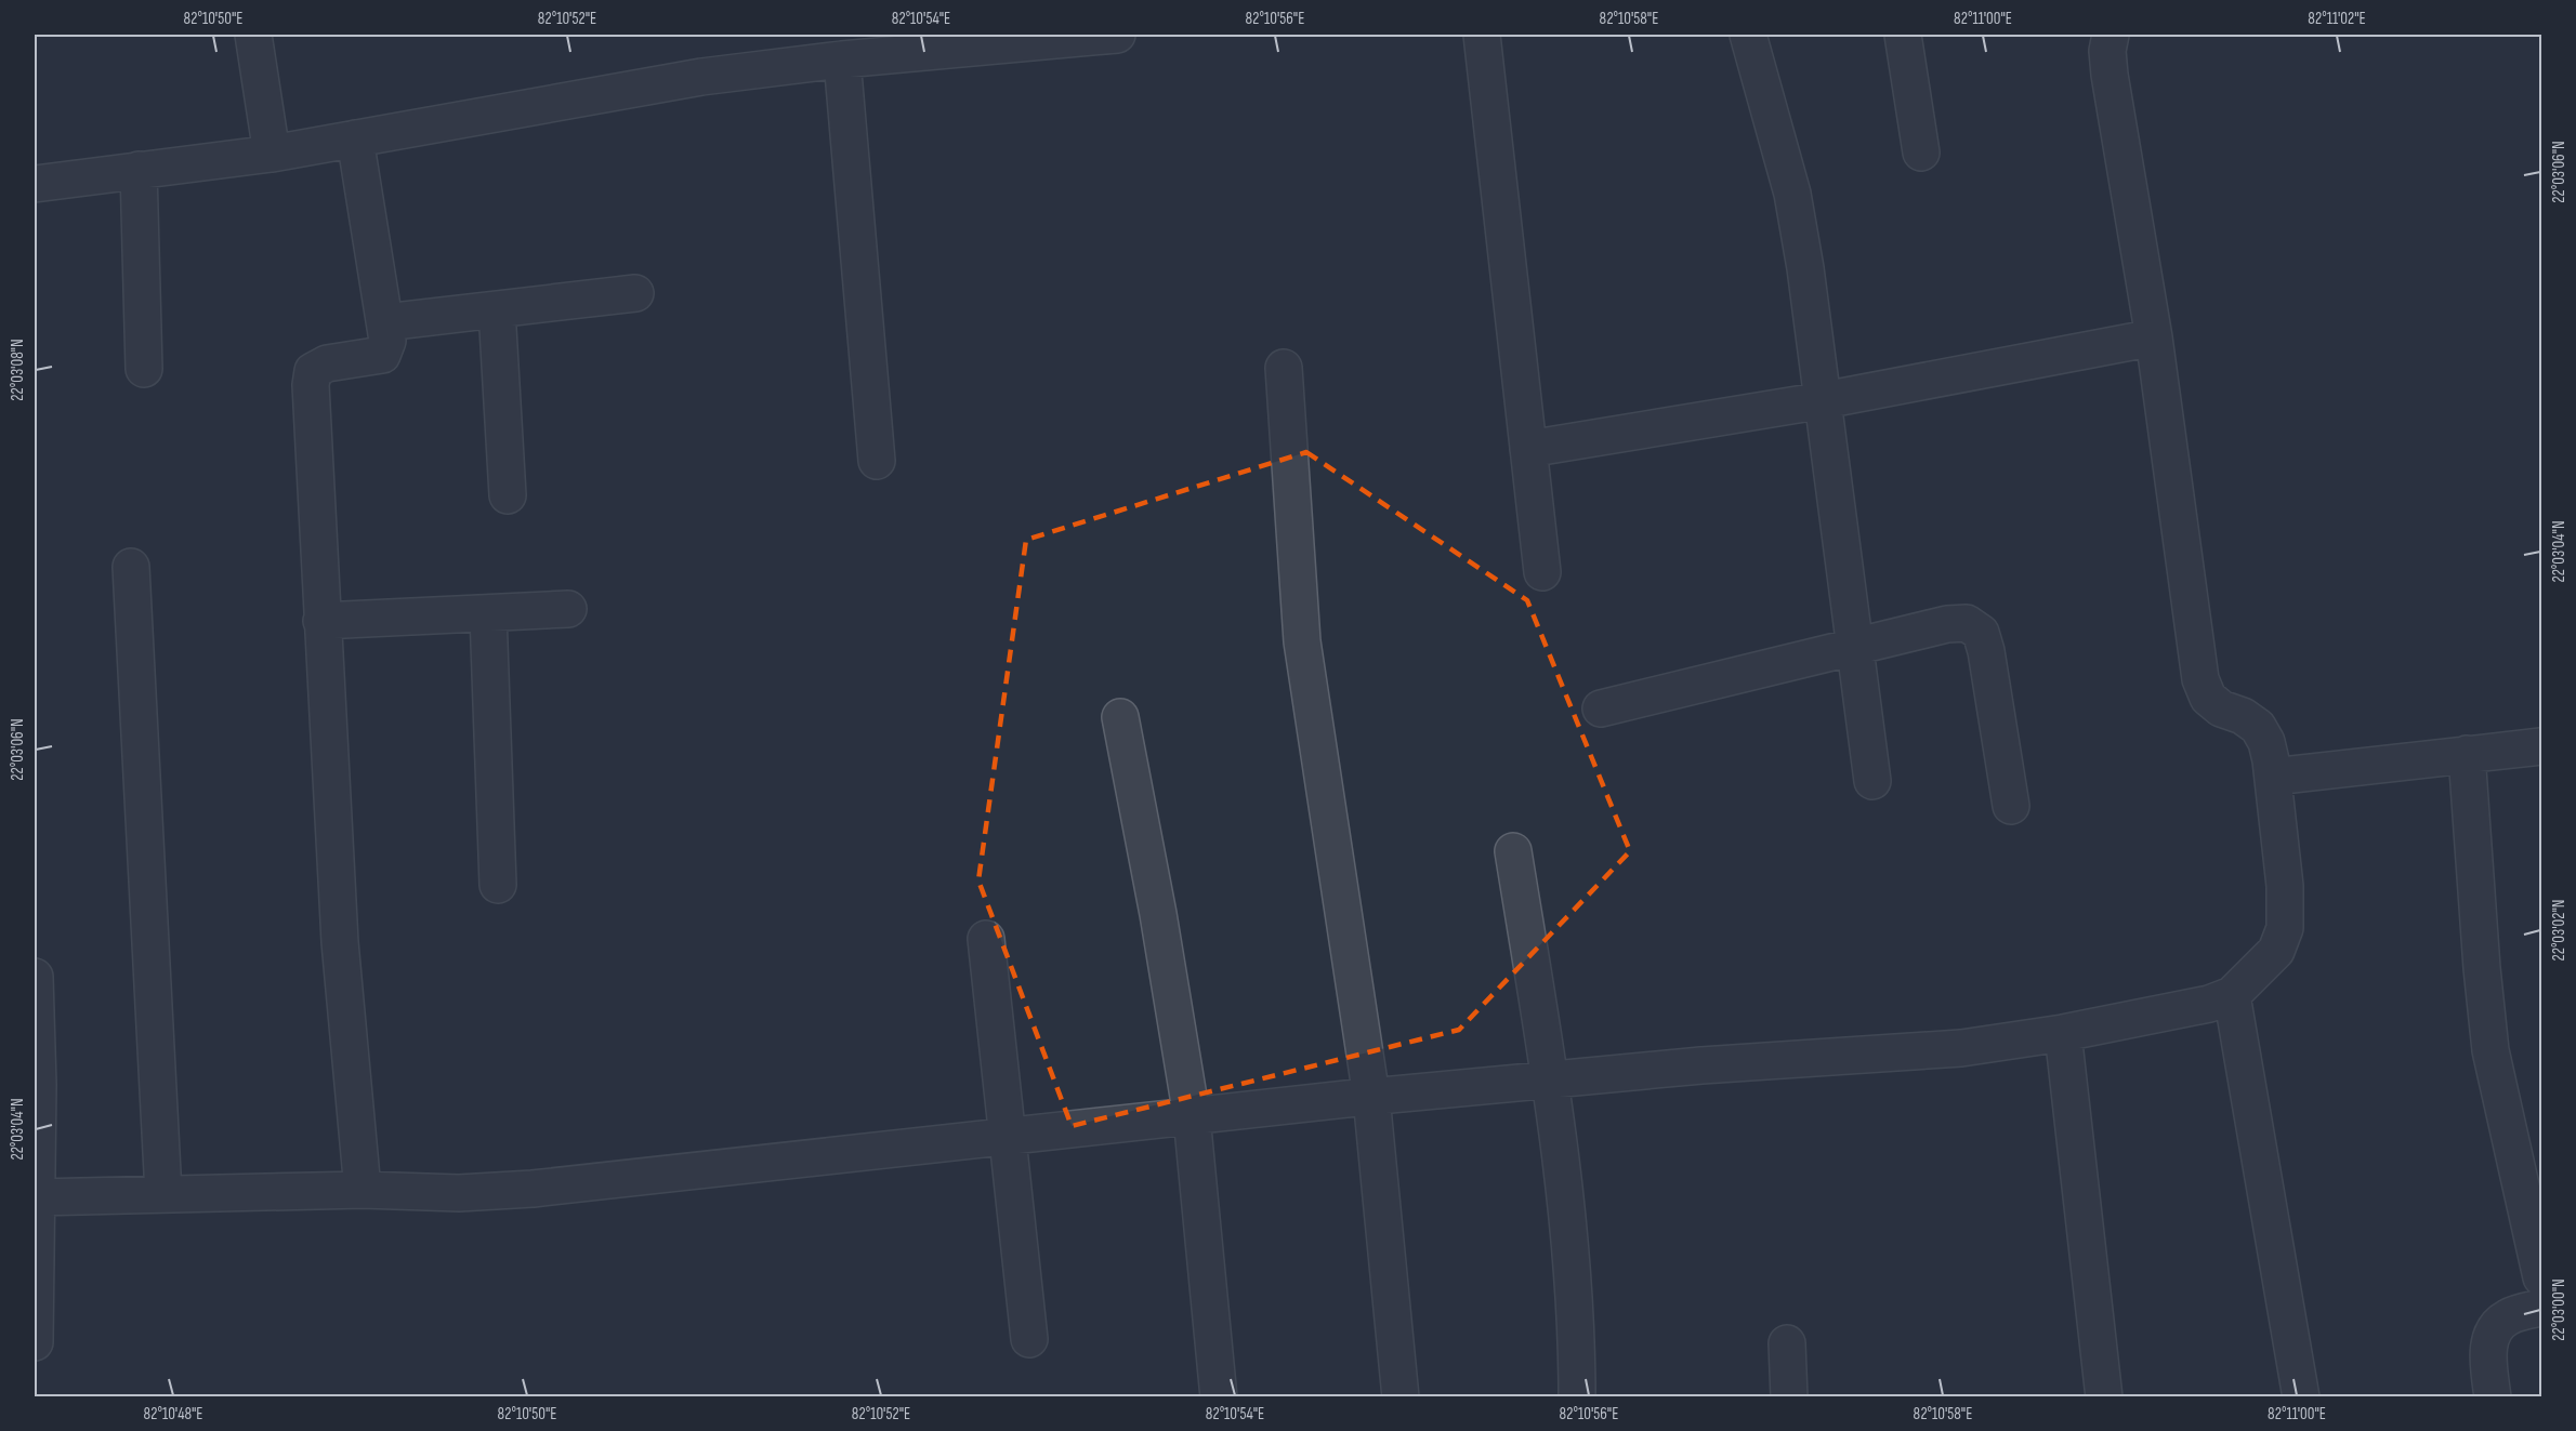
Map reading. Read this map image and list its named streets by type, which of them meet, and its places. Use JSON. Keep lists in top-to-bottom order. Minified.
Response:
{"coordinates":["82°10'50\"E","82°10'52\"E","82°10'54\"E","82°10'56\"E","82°10'58\"E","82°11'00\"E","82°11'02\"E","22°03'06\"N","22°03'08\"N","22°03'04\"N","22°03'02\"N","22°03'00\"N","82°10'48\"E"]}
